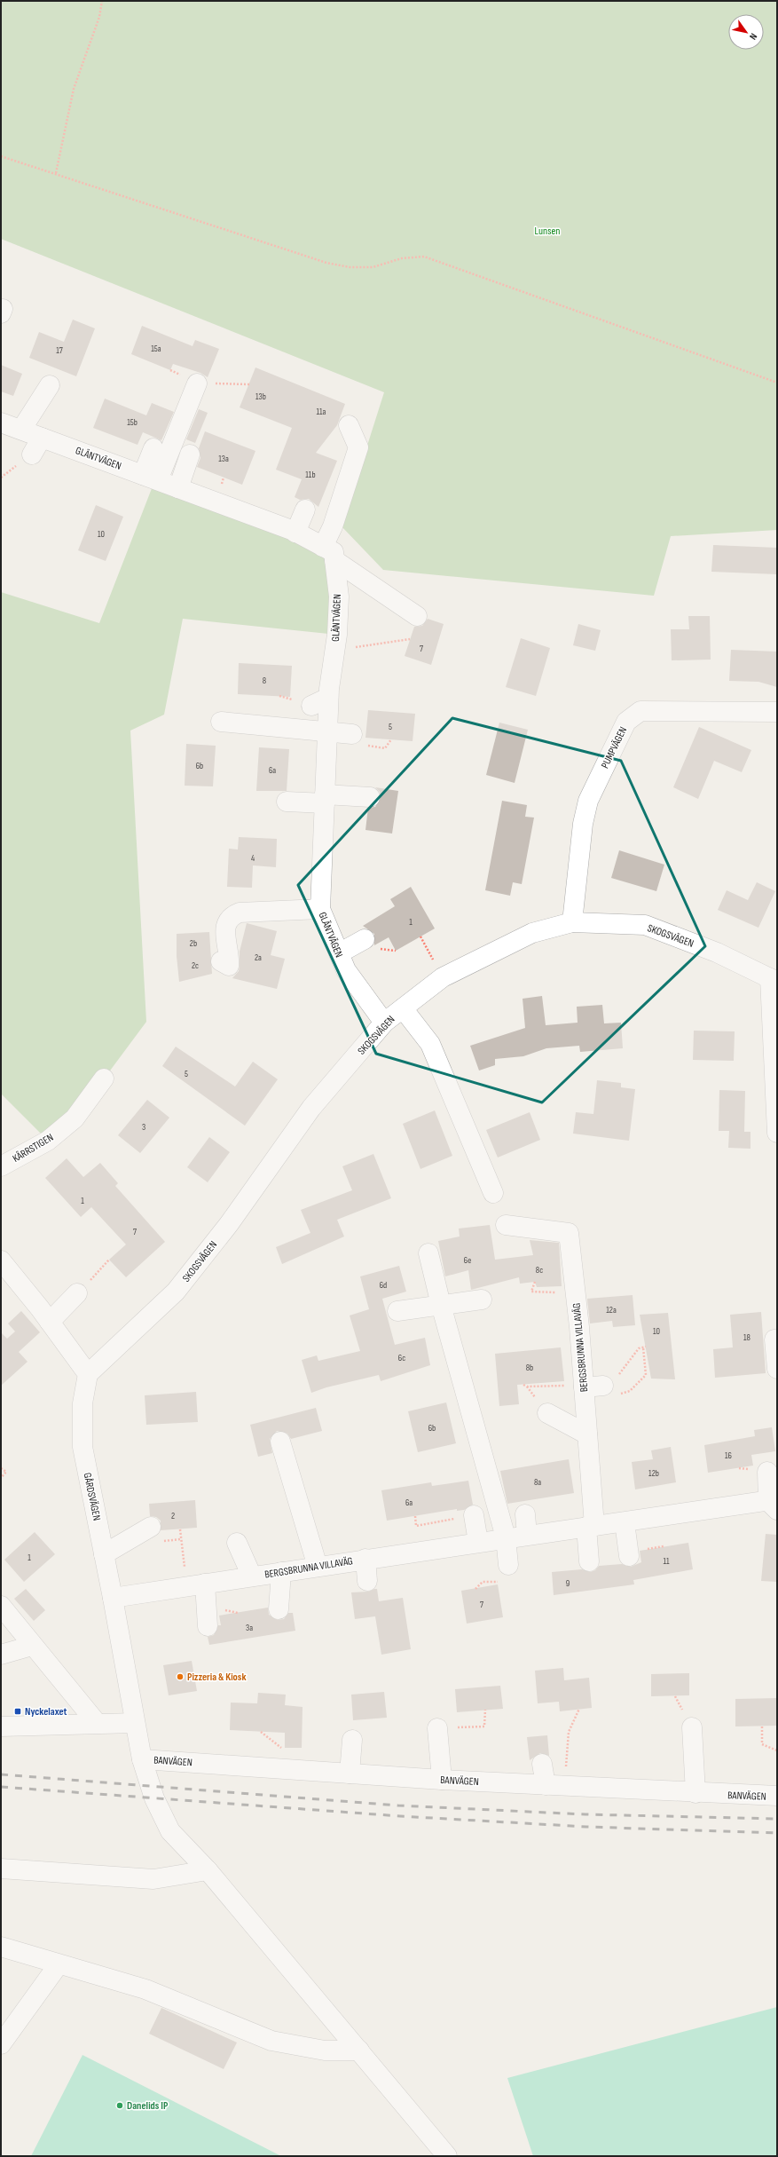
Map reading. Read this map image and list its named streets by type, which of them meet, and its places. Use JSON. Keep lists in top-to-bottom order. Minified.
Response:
{"streets":{"street":["GLÄNTVÄGEN","PUMPVÄGEN","SKOGSVÄGEN","KÄRRSTIGEN","BERGSBRUNNA VILLAVÄG","GÅRDSVÄGEN","BANVÄGEN"]},"crossings":[["GLÄNTVÄGEN","SKOGSVÄGEN"],["PUMPVÄGEN","SKOGSVÄGEN"],["SKOGSVÄGEN","GÅRDSVÄGEN"],["BERGSBRUNNA VILLAVÄG","GÅRDSVÄGEN"],["GÅRDSVÄGEN","BANVÄGEN"]],"parks":["Lunsen"],"places":{"other":["Pizzeria & Kiosk","Danelids IP"],"transit":["Nyckelaxet"]},"house_numbers":["15a","17","13b","11a","15b","13a","11b","10","7","8","5","6b","6a","4","1","2b","2a","2c","5","3","1","7","6e","8c","6d","12a","10","18","6c","8b","6b","16","12b","8a","6a","2","1","11","9","7","3a"],"north":"bottom right"}
